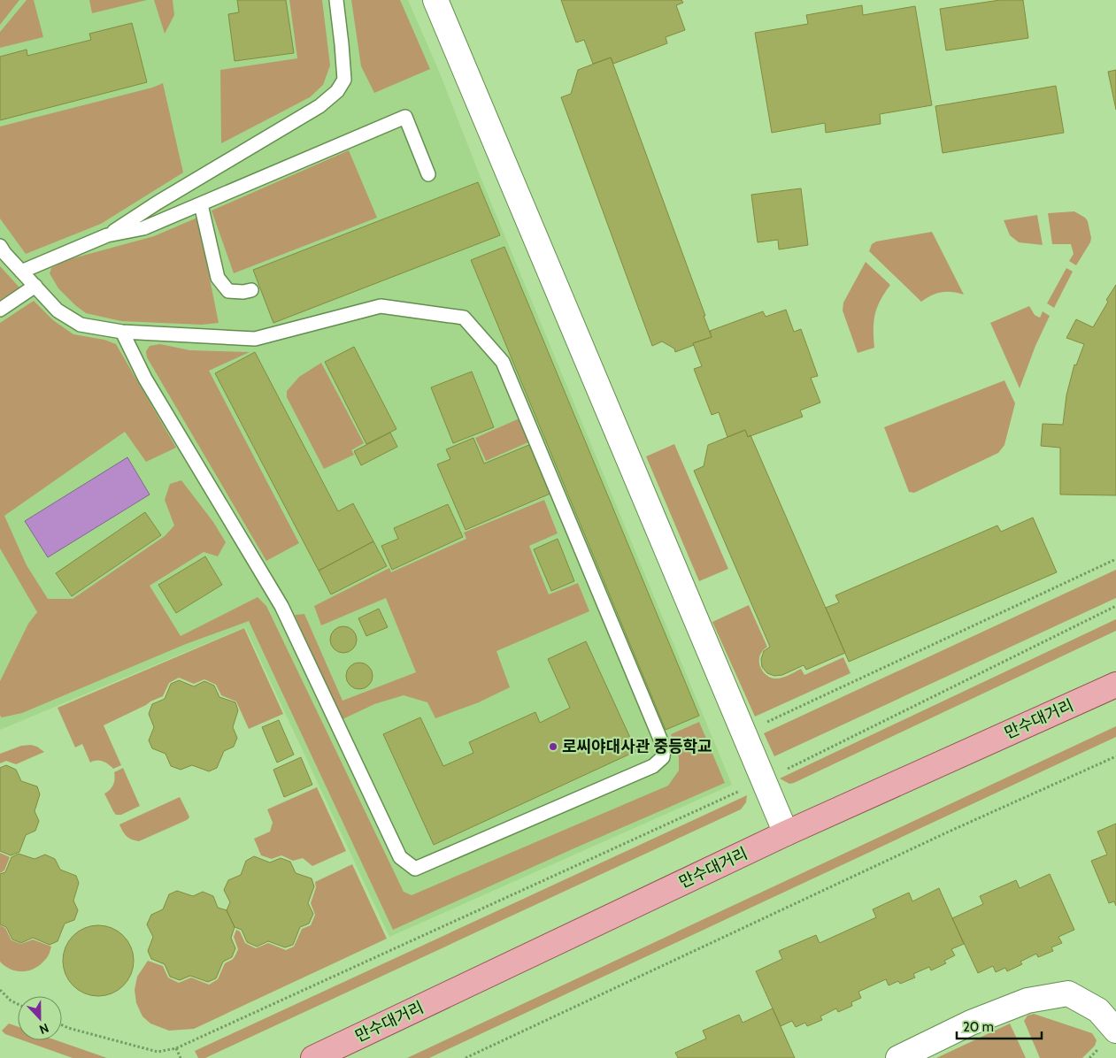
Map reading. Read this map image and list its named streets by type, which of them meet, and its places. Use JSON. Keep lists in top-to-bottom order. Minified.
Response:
{"streets":{"main road":["만수대거리"]},"places":["로씨야대사관 중등학교"],"scale_bar":"20 m","north":"bottom"}
